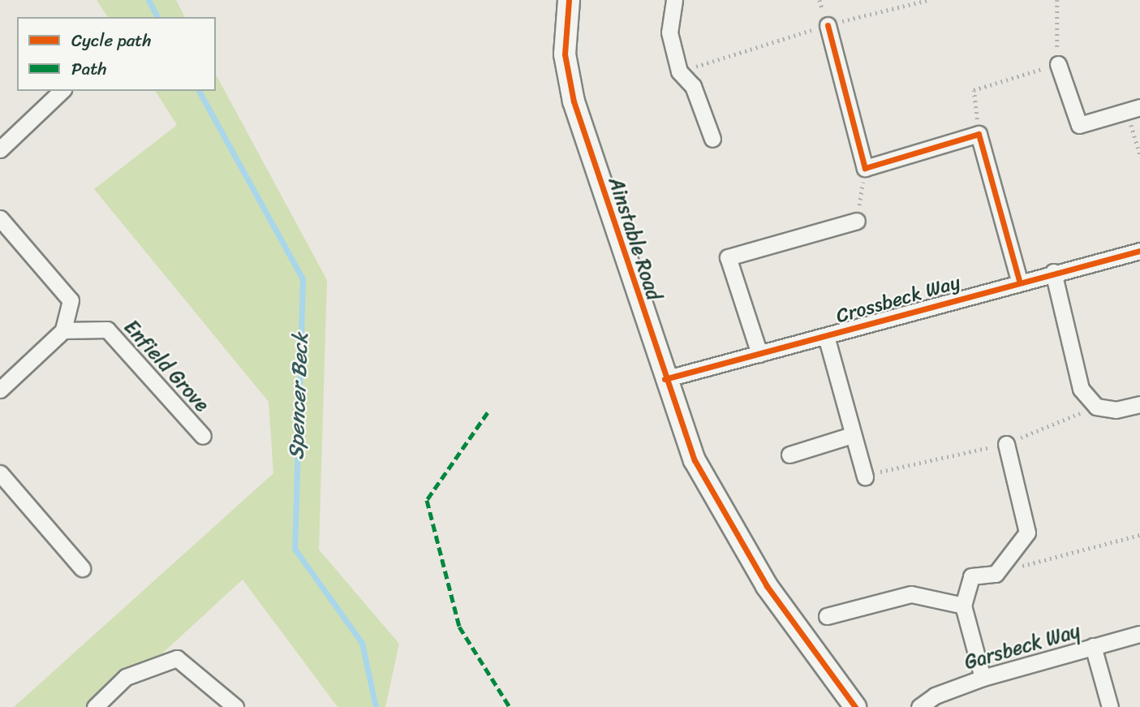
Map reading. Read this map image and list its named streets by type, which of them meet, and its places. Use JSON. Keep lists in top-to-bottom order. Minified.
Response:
{"streets":{"street":["Ainstable Road","Crossbeck Way","Enfield Grove","Garsbeck Way"]},"crossings":[["Ainstable Road","Crossbeck Way"]],"water":["Spencer Beck"],"legend":["Cycle path","Path"]}
